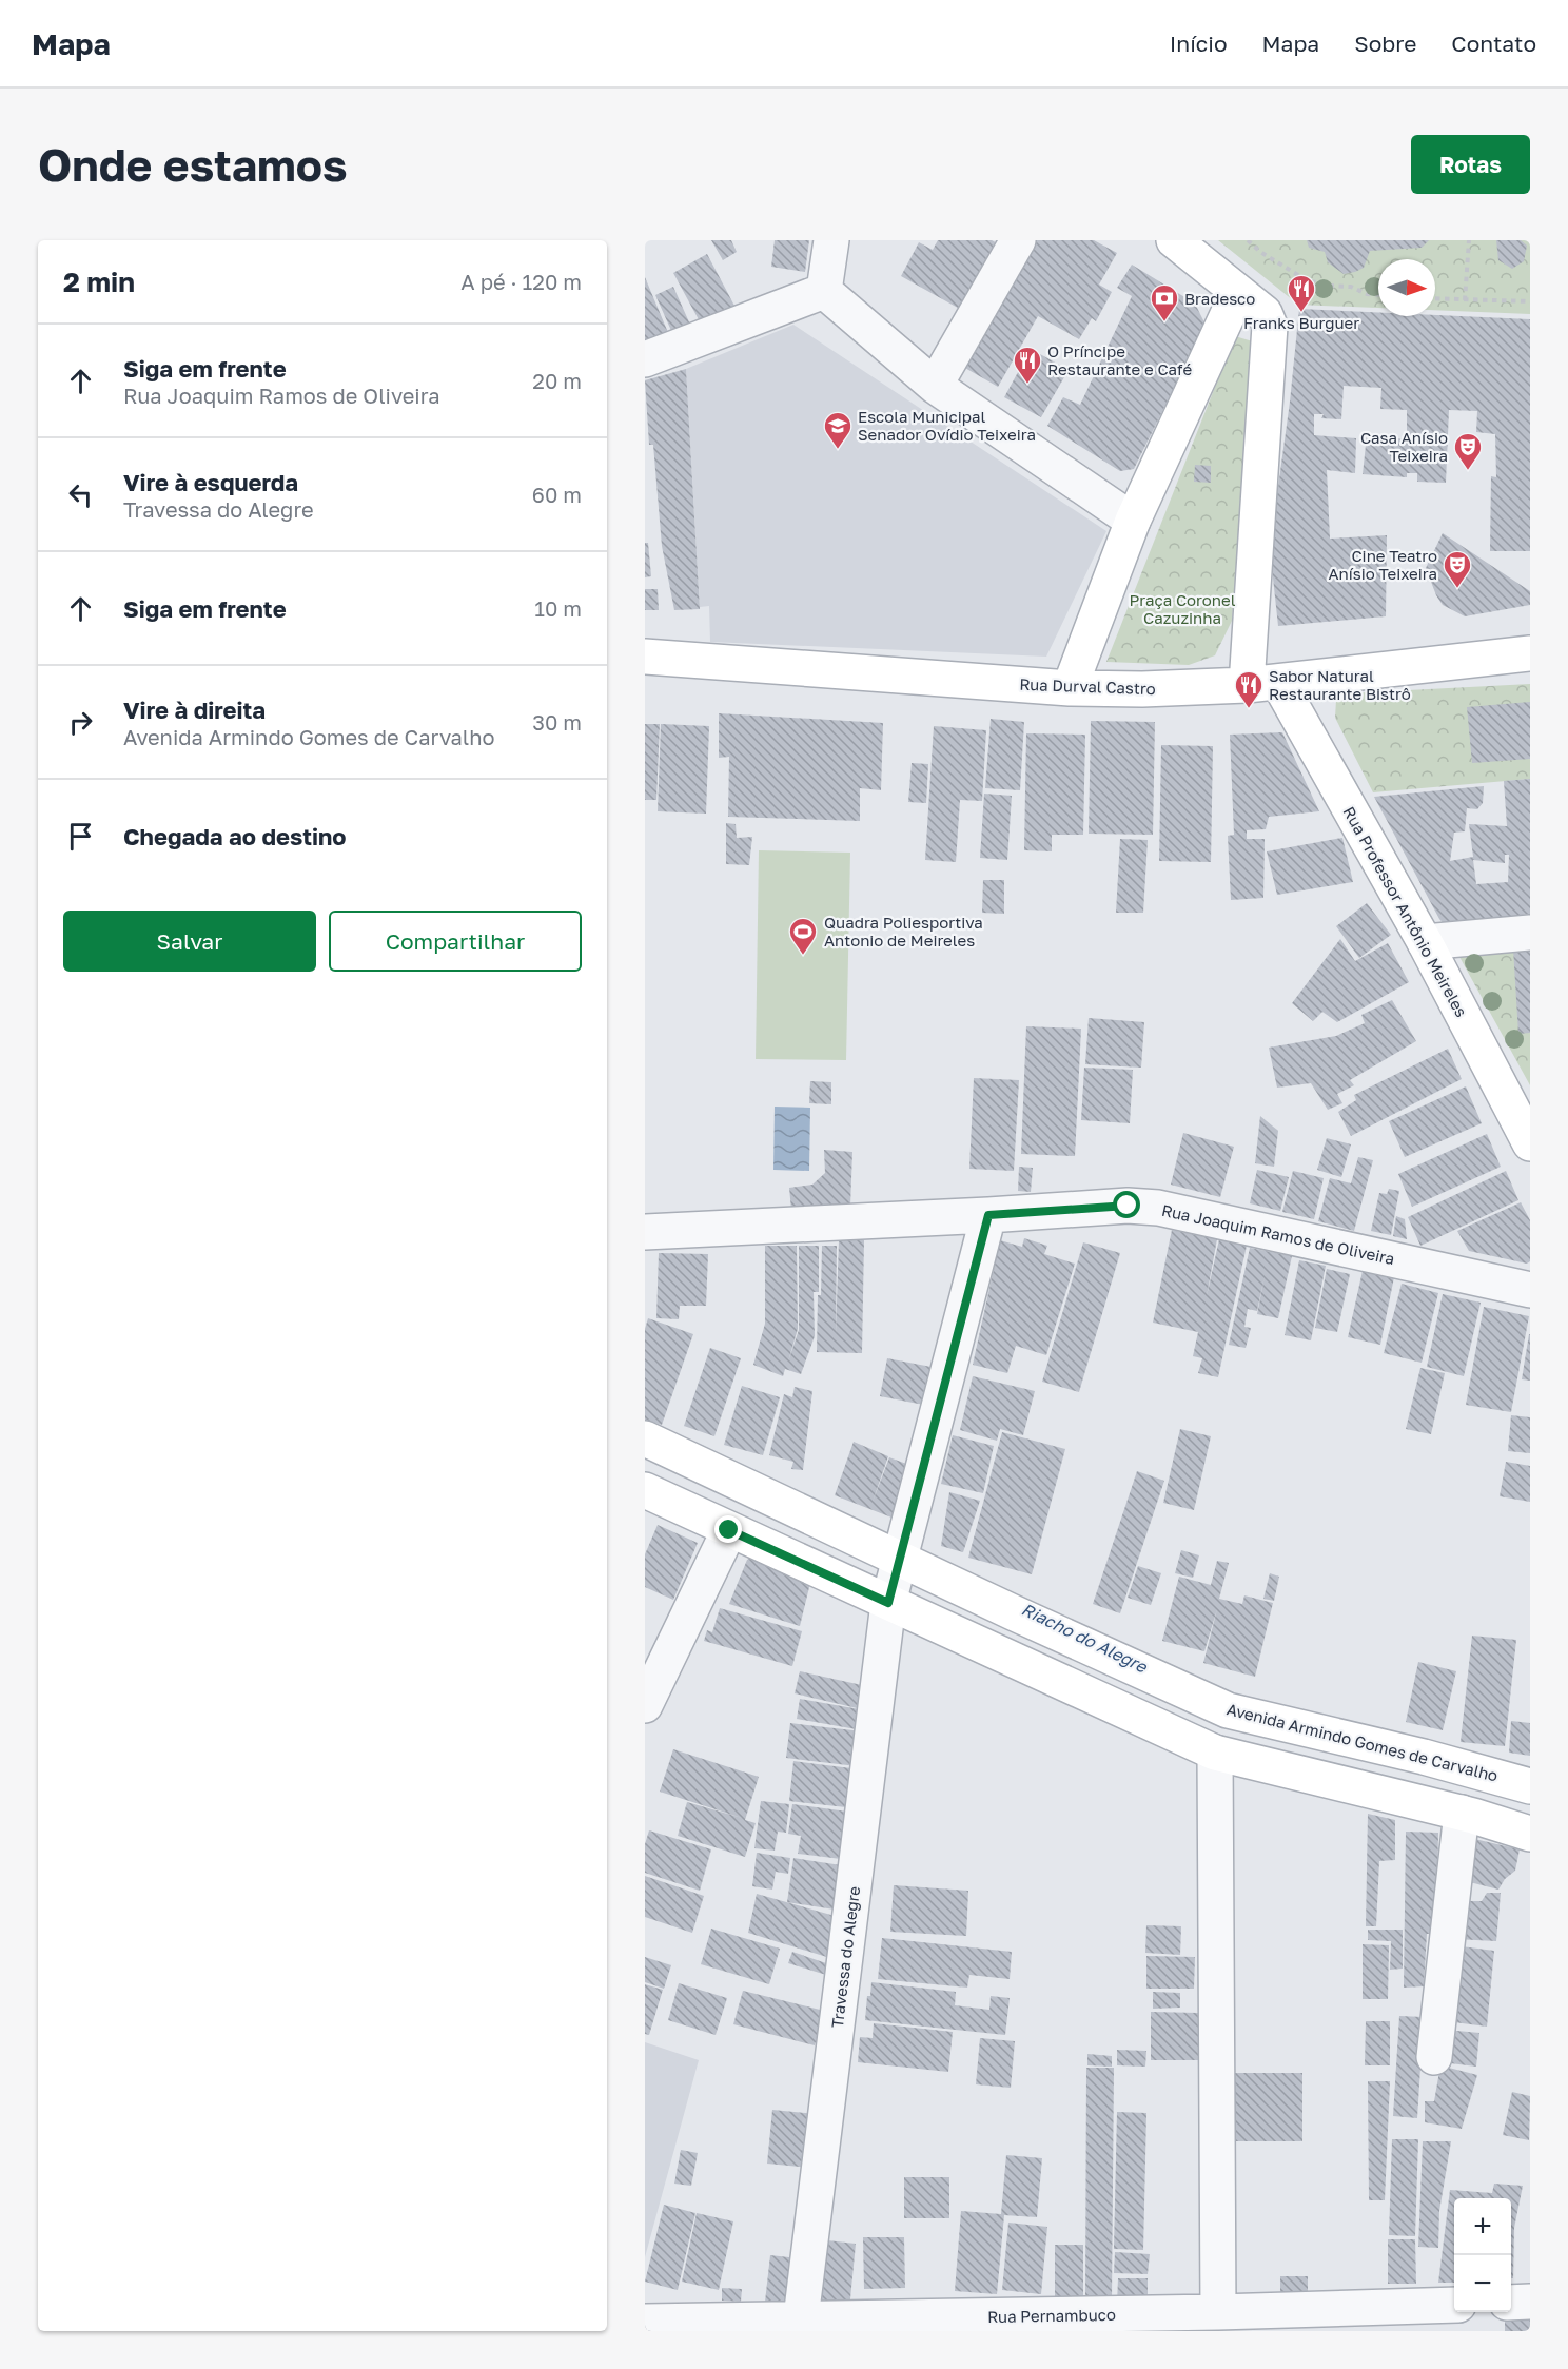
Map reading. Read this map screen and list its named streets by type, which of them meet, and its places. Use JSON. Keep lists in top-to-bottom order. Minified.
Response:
{"streets":{"street":["Rua Durval Castro","Rua Professor Antônio Meireles","Rua Joaquim Ramos de Oliveira","Avenida Armindo Gomes de Carvalho","Travessa do Alegre","Rua Pernambuco"]},"crossings":[["Rua Durval Castro","Rua Professor Antônio Meireles"],["Avenida Armindo Gomes de Carvalho","Travessa do Alegre"],["Travessa do Alegre","Rua Pernambuco"]],"water":["Riacho do Alegre"],"parks":["Praça Coronel Cazuzinha"],"places":{"restaurant":["Franks Burguer","O Príncipe Restaurante e Café","Sabor Natural Restaurante Bistrô"],"bank":["Bradesco"],"school or university":["Escola Municipal Senador Ovídio Teixeira"],"theatre":["Casa Anísio Teixeira","Cine Teatro Anísio Teixeira"],"sports":["Quadra Poliesportiva Antonio de Meireles"]},"north":"right","page":{"header":"Mapa","nav":["Início","Mapa","Sobre","Contato"],"buttons":["Rotas",["Salvar","Compartilhar"]],"title":"Onde estamos","heading":["2 min","A pé · 120 m"],"list":[["Siga em frente","Rua Joaquim Ramos de Oliveira","20 m"],["Vire à esquerda","Travessa do Alegre","60 m"],["Siga em frente","10 m"],["Vire à direita","Avenida Armindo Gomes de Carvalho","30 m"],"Chegada ao destino"],"map_buttons":["+","−"]}}
